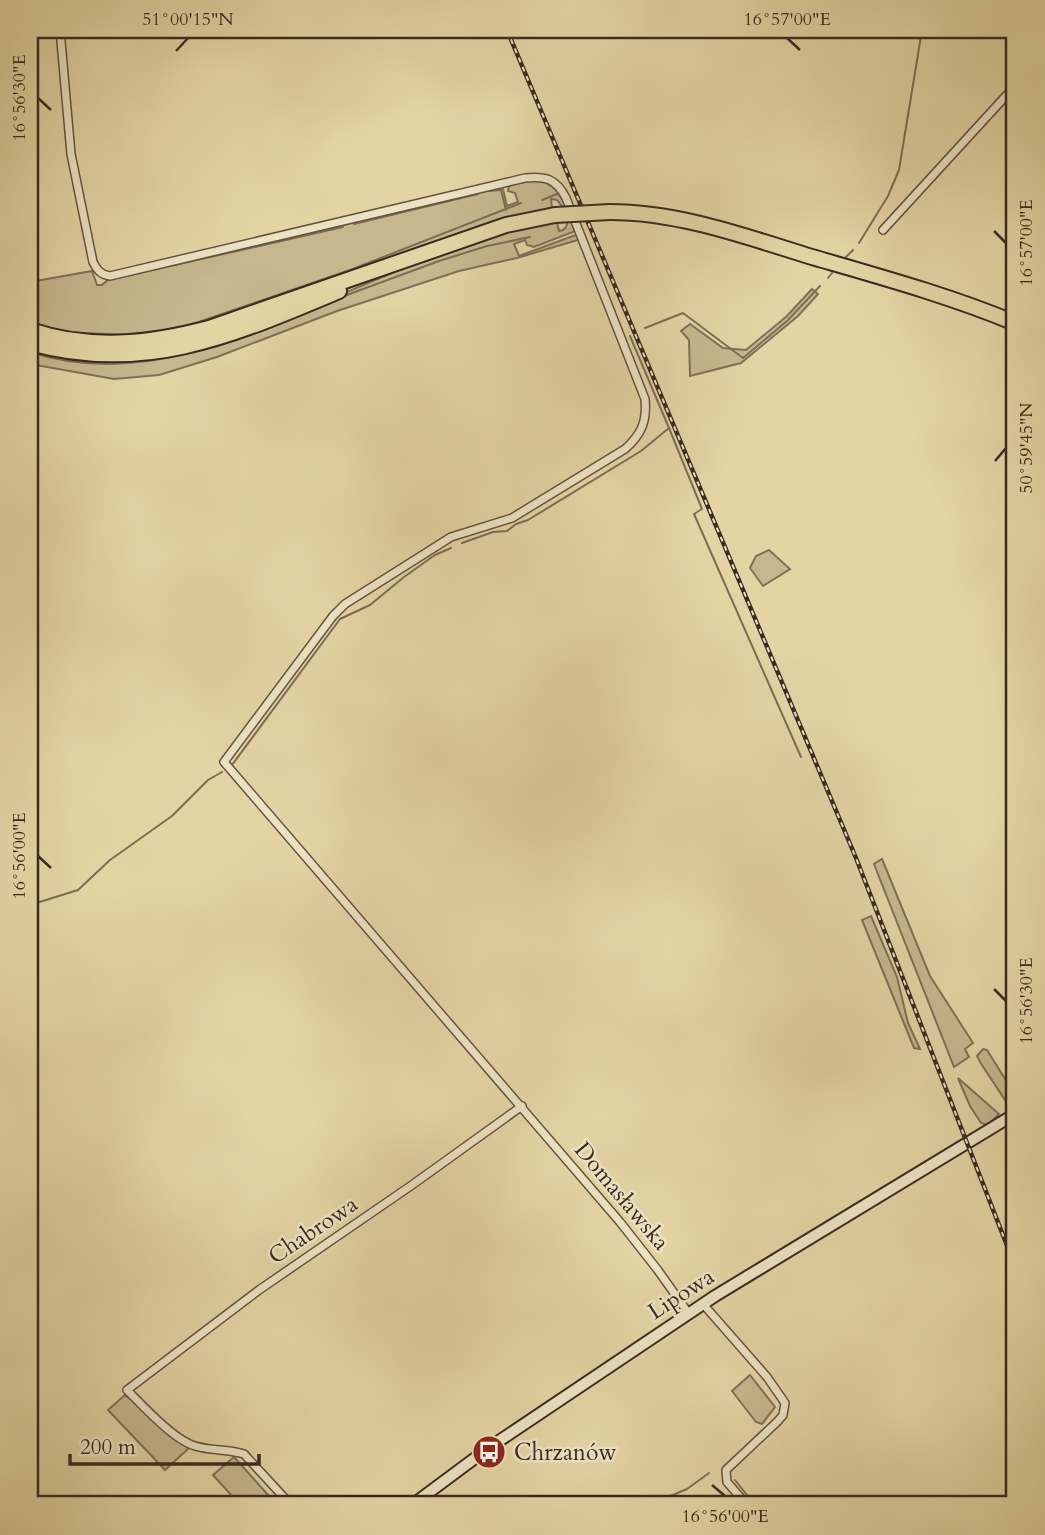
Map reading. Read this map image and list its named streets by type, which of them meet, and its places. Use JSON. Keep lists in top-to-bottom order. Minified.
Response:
{"streets":{"street":["Domasławska","Chabrowa","Lipowa"]},"crossings":[["Domasławska","Chabrowa"],["Domasławska","Lipowa"]],"places":{"bus stop":["Chrzanów"]},"scale_bar":"200 m","coordinates":["51°00'15\"N","16°57'00\"E","16°56'30\"E","50°59'45\"N","16°56'00\"E"]}
